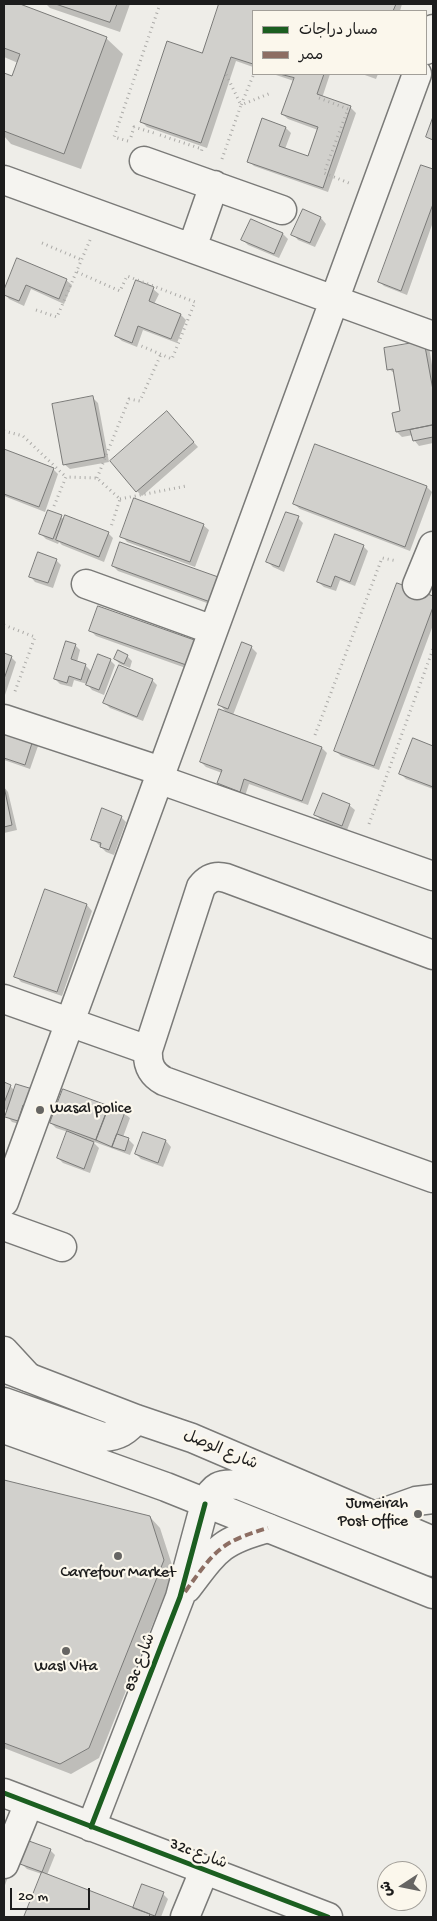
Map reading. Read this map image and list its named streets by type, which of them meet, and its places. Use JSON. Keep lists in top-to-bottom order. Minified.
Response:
{"streets":{"main road":["شارع الوصل","83c شارع","32c شارع"]},"crossings":[["83c شارع","32c شارع"]],"places":["Wasal police","Jumeirah Post Office","Carrefour Market","Wasl Vita"],"legend":["مسار دراجات","ممر"],"scale_bar":"20 m","north":"left"}
